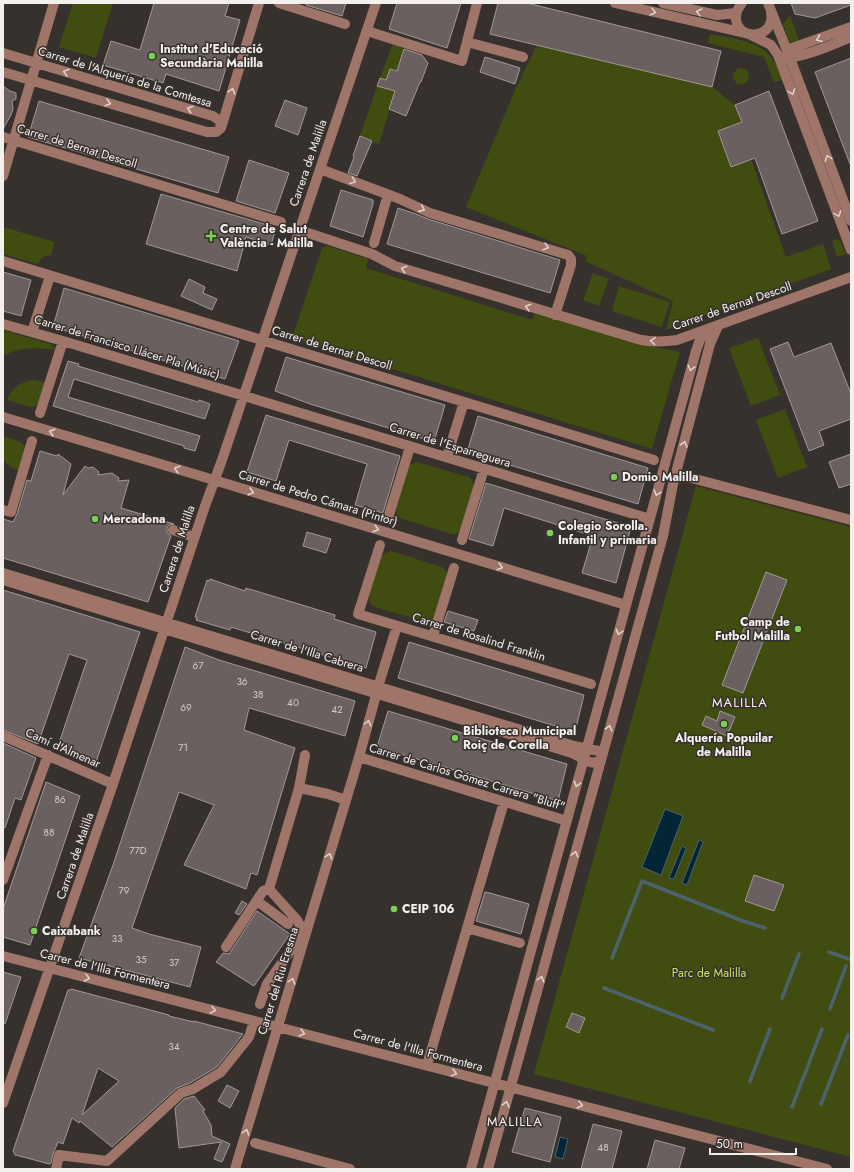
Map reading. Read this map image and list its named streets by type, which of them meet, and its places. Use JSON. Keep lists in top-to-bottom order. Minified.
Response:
{"streets":{"street":["Carrer de l'Alqueria de la Comtessa","Carrer de Bernat Descoll","Carrera de Malilla","Carrer de Francisco Llácer Pla (Músic)","Carrer de l'Esparreguera","Carrer de Pedro Cámara (Pintor)","Carrer de Rosalind Franklin","Carrer de l'Illa Cabrera","Camí d'Almenar","Carrer de Carlos Gómez Carrera \"Bluff\"","Carrer de l'Illa Formentera","Carrer del Riu Eresma"]},"crossings":[["Carrer de Bernat Descoll","Carrera de Malilla"],["Carrera de Malilla","Carrer de Francisco Llácer Pla (Músic)"],["Carrera de Malilla","Carrer de l'Esparreguera"],["Carrera de Malilla","Carrer de Pedro Cámara (Pintor)"],["Carrera de Malilla","Carrer de l'Illa Cabrera"],["Carrera de Malilla","Camí d'Almenar"],["Carrera de Malilla","Carrer de l'Illa Formentera"],["Carrer de Francisco Llácer Pla (Músic)","Carrer de l'Esparreguera"],["Carrer de Rosalind Franklin","Carrer del Riu Eresma"],["Carrer de l'Illa Cabrera","Carrer del Riu Eresma"],["Carrer de Carlos Gómez Carrera \"Bluff\"","Carrer del Riu Eresma"],["Carrer de l'Illa Formentera","Carrer del Riu Eresma"]],"one_way":["Carrer de l'Illa Formentera"],"districts":["MALILLA","MALILLA"],"parks":["Parc de Malilla"],"places":{"other":["Institut d'Educació Secundària Malilla","Domio Malilla","Mercadona","Colegio Sorolla. Infantil y primaria","Camp de Futbol Malilla","Alquería Popuilar de Malilla","Biblioteca Municipal Roiç de Corella","CEIP 106","Caixabank"],"health":["Centre de Salut València - Malilla"]},"house_numbers":["67","36","38","40","69","42","71","86","88","77D","79","33","35","37","34","48"],"scale_bar":"50 m"}
